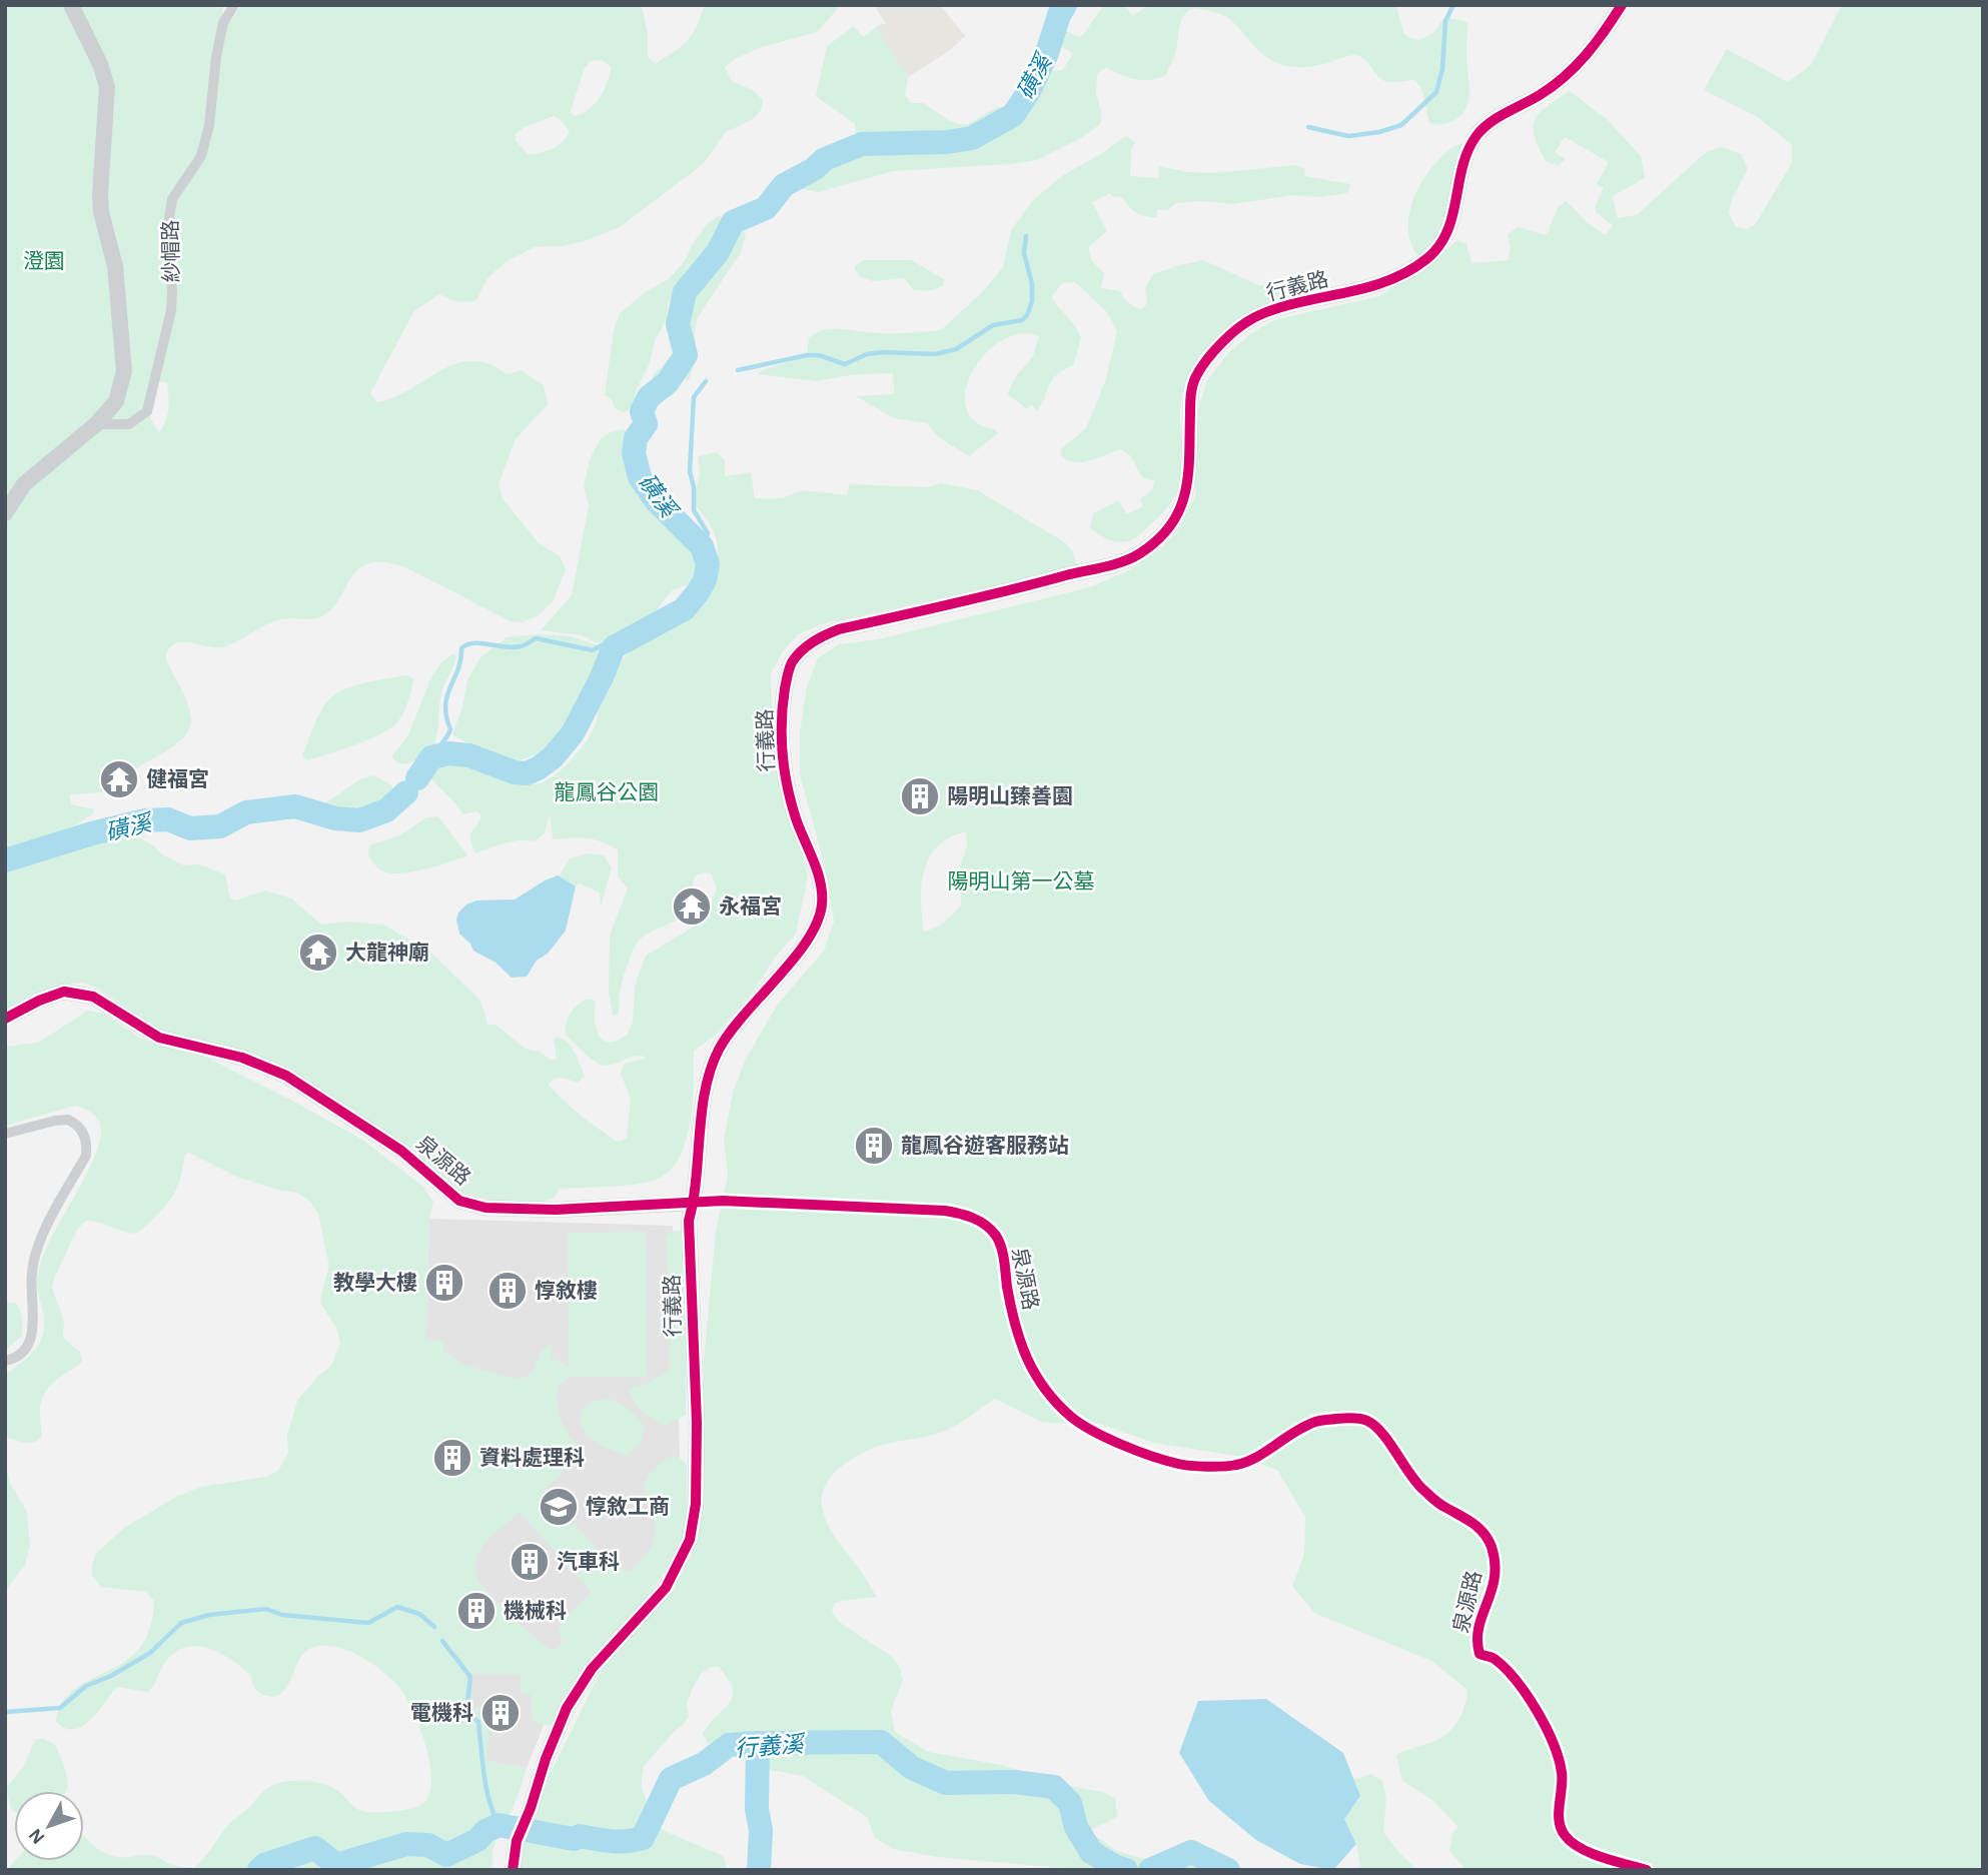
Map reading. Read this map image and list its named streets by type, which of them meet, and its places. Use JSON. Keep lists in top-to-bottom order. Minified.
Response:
{"streets":{"street":["紗帽路","行義路","泉源路"]},"crossings":[["行義路","泉源路"]],"water":["磺溪","行義溪"],"parks":["澄園","龍鳳谷公園","陽明山第一公墓"],"places":{"temple":["健福宮","永福宮","大龍神廟"],"building":["陽明山臻善園","龍鳳谷遊客服務站","教學大樓","惇敘樓","資料處理科","汽車科","機械科","電機科"],"school or university":["惇敘工商"]},"north":"bottom left"}
